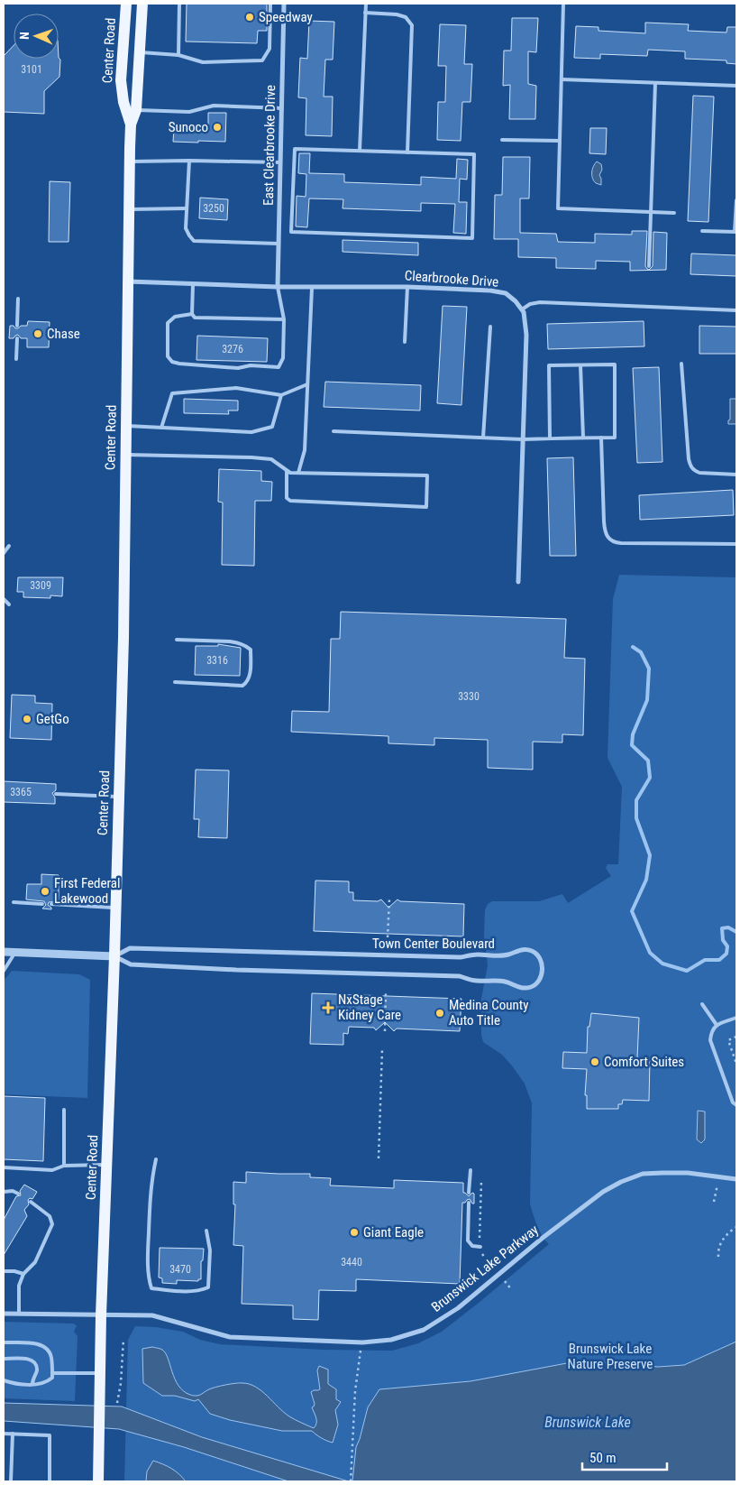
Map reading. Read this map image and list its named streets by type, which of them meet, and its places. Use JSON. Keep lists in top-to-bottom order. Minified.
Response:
{"streets":{"main road":["Center Road"],"street":["East Clearbrooke Drive","Clearbrooke Drive","Town Center Boulevard","Brunswick Lake Parkway"]},"crossings":[["Center Road","Clearbrooke Drive"],["Center Road","Town Center Boulevard"],["Center Road","Brunswick Lake Parkway"],["East Clearbrooke Drive","Clearbrooke Drive"]],"water":["Brunswick Lake"],"parks":["Brunswick Lake Nature Preserve"],"places":{"other":["Speedway","Sunoco","Chase","GetGo","First Federal Lakewood","Medina County Auto Title","Comfort Suites","Giant Eagle"],"health":["NxStage Kidney Care"]},"house_numbers":["3101","3250","3276","3309","3316","3330","3365","3440","3470"],"scale_bar":"50 m","north":"left"}
